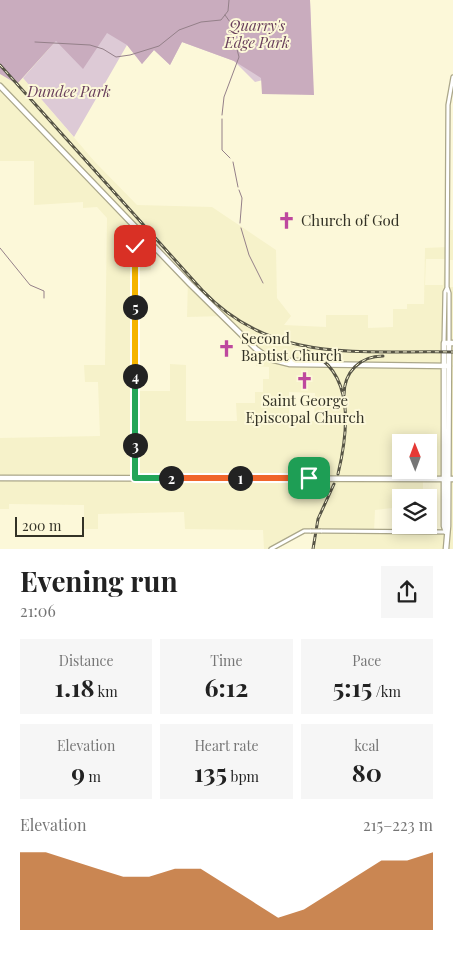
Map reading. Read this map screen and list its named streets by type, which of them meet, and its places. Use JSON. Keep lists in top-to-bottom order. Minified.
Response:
{"parks":["Quarry's Edge Park","Dundee Park"],"places":{"church":["Church of God","Second Baptist Church","Saint George Episcopal Church"]},"scale_bar":"200 m","north":"top","page":{"pins":["5","4","3","1","2"],"scale":"200 m","heading":["Evening run","21:06"],"stats":[["Distance","1.18 km"],["Time","6:12"],["Pace","5:15 /km"],["Elevation","9 m"],["Heart rate","135 bpm"],["kcal","80"]],"chart":["Elevation","215–223 m"]}}
